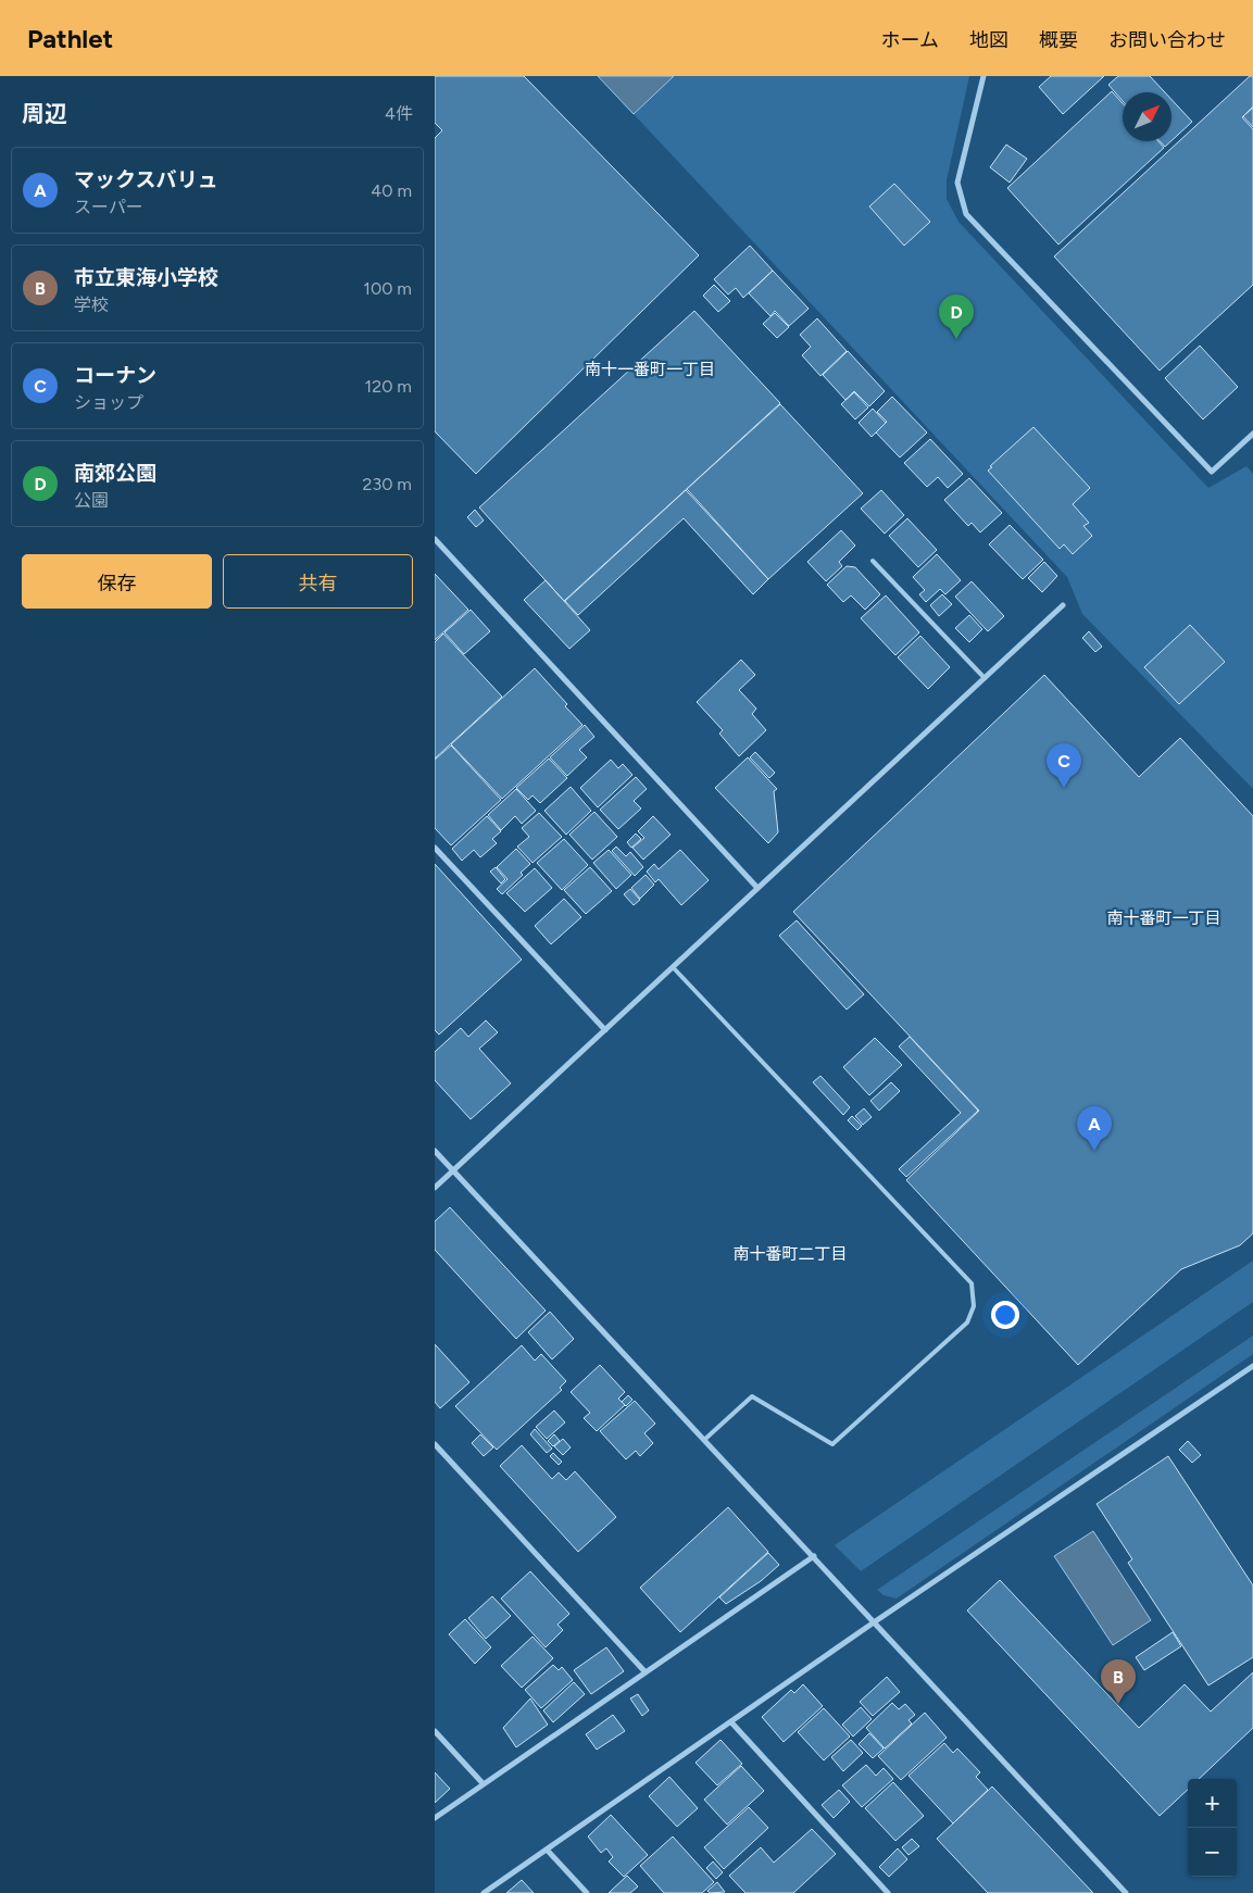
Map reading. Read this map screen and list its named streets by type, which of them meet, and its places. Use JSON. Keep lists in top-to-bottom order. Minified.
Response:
{"districts":["南十一番町一丁目","南十番町一丁目","南十番町二丁目"],"north":"top right","page":{"header":"Pathlet","nav":["ホーム","地図","概要","お問い合わせ"],"heading":["周辺","4件"],"list":[{"mark":"A","name":"マックスバリュ","note":"スーパー","value":"40 m"},{"mark":"B","name":"市立東海小学校","note":"学校","value":"100 m"},{"mark":"C","name":"コーナン","note":"ショップ","value":"120 m"},{"mark":"D","name":"南郊公園","note":"公園","value":"230 m"}],"pins":["D","C","A","B"],"buttons":["保存","共有"],"map_buttons":["+","−"]}}
